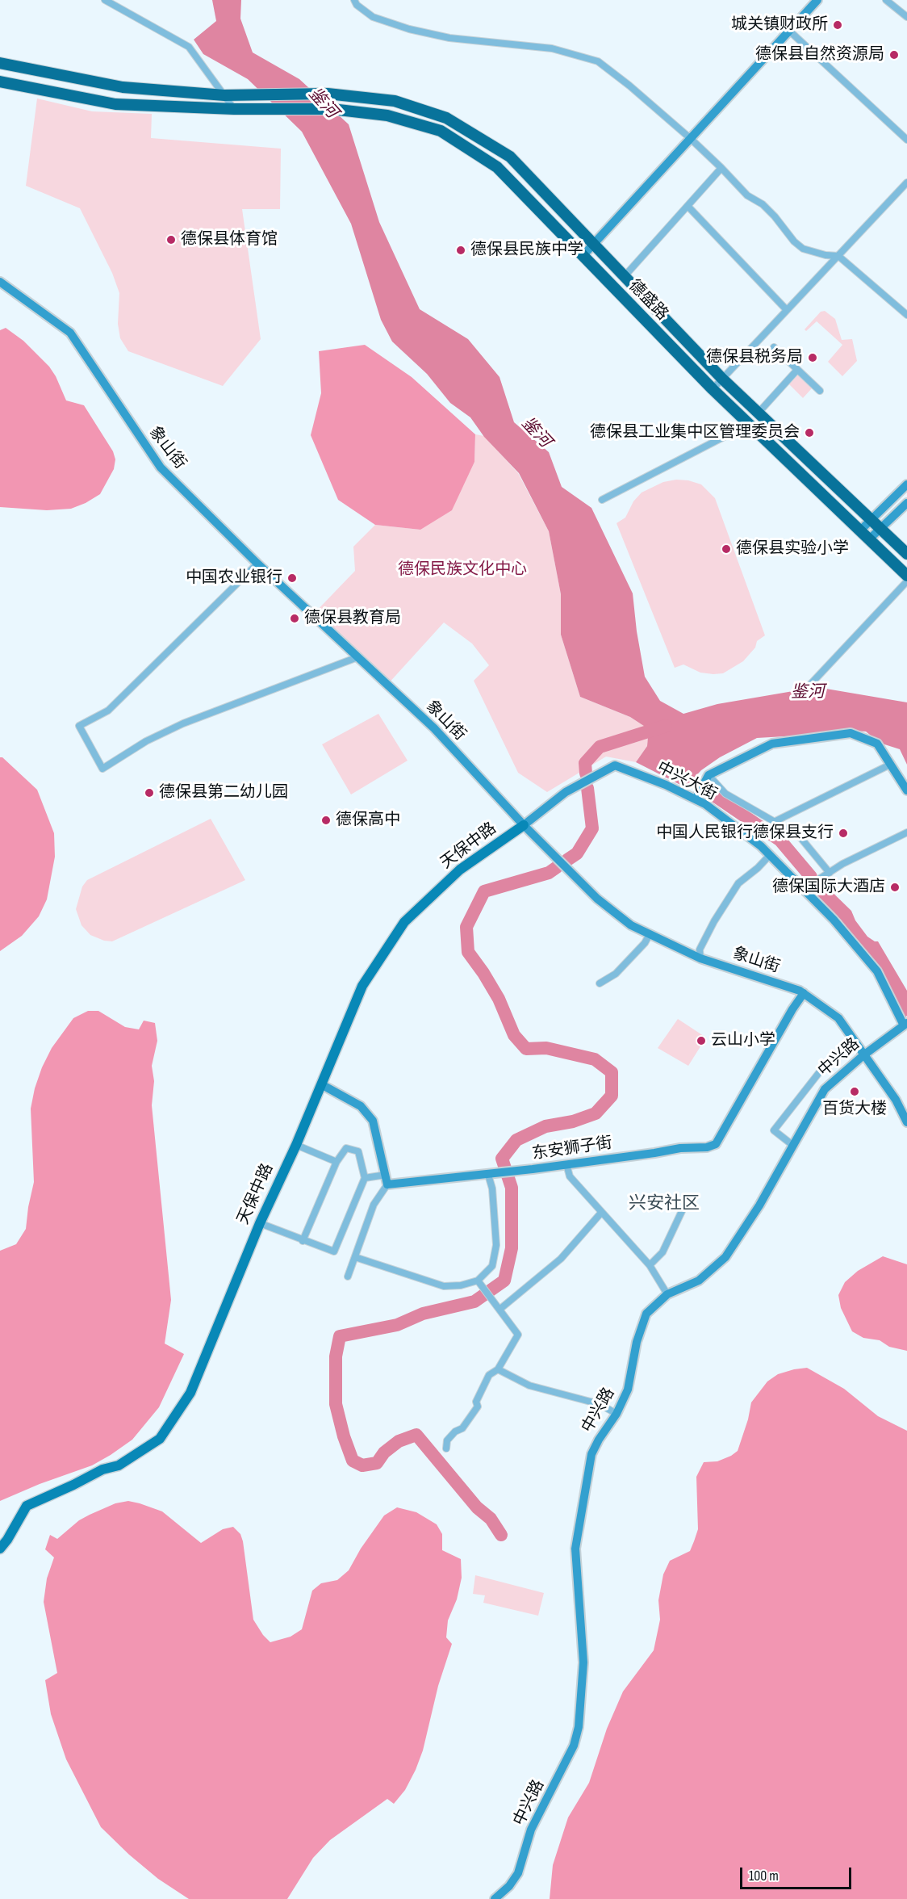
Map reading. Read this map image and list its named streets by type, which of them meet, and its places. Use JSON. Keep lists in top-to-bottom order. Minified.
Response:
{"streets":{"highway":["德盛路"],"main road":["象山街","中兴大街","天保中路","中兴路","东安狮子街"]},"crossings":[["象山街","中兴大街"],["象山街","天保中路"],["象山街","中兴路"],["象山街","东安狮子街"],["中兴大街","天保中路"],["中兴大街","中兴路"]],"districts":["兴安社区"],"water":["鉴河"],"parks":["德保民族文化中心"],"places":["城关镇财政所","德保县自然资源局","德保县体育馆","德保县民族中学","德保县税务局","德保县工业集中区管理委员会","德保县实验小学","中国农业银行","德保县教育局","德保县第二幼儿园","德保高中","中国人民银行德保县支行","德保国际大酒店","云山小学","百货大楼"],"scale_bar":"100 m"}
